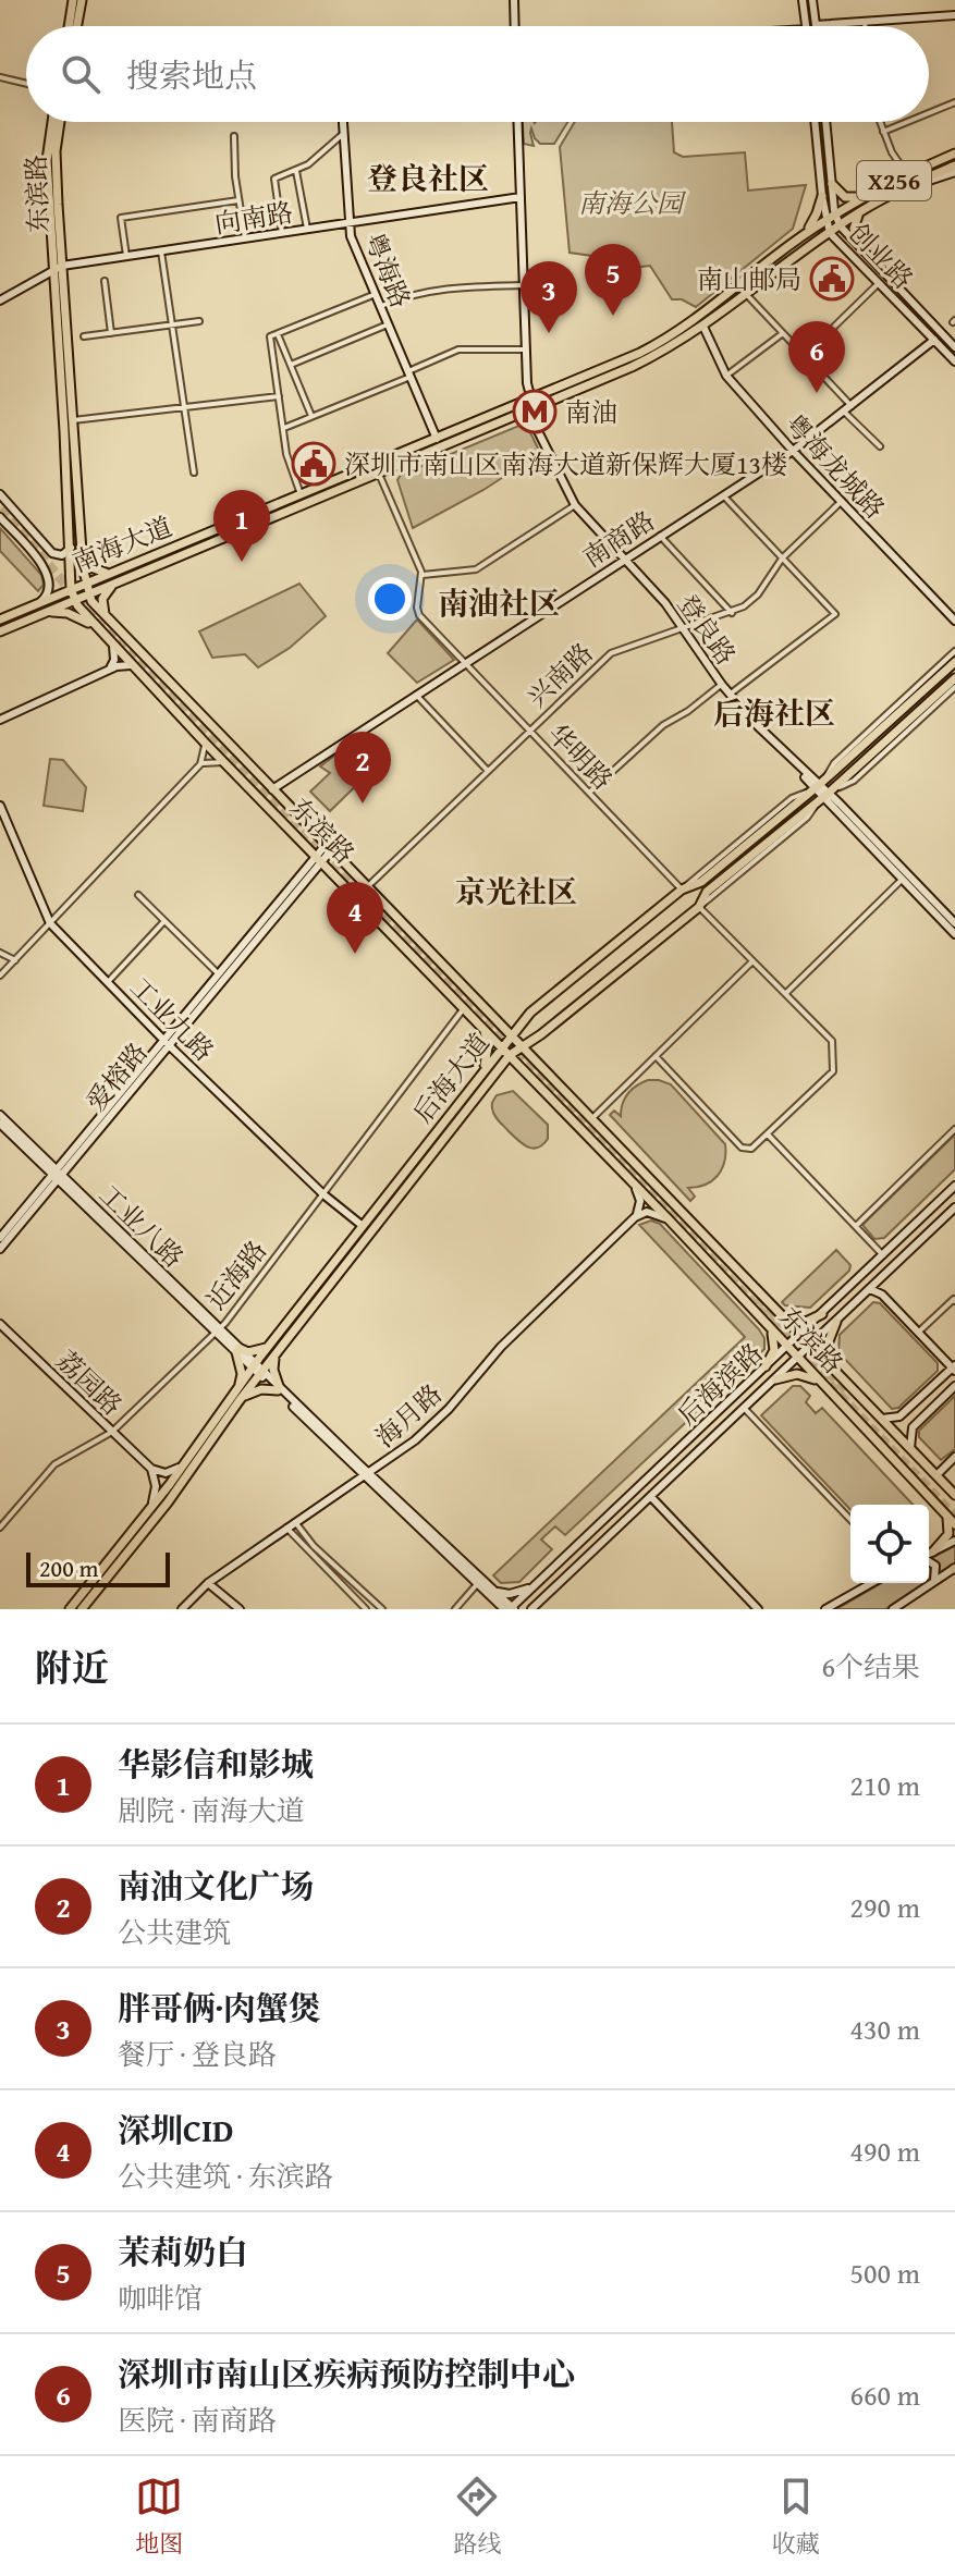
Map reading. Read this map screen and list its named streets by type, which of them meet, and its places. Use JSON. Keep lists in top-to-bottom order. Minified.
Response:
{"streets":{"main road":["X256","东滨路","南海大道","后海大道"],"street":["向南路","创业路","粤海路","粤海龙城路","南商路","登良路","兴南路","华明路","工业九路","爱榕路","工业八路","近海路","荔园路","后海滨路","海月路"]},"crossings":[["东滨路","向南路"],["东滨路","南商路"],["东滨路","南海大道"],["东滨路","兴南路"],["东滨路","爱榕路"],["东滨路","后海大道"],["东滨路","近海路"],["东滨路","后海滨路"],["向南路","粤海路"],["创业路","南商路"],["创业路","南海大道"],["粤海路","南海大道"],["粤海龙城路","南商路"],["粤海龙城路","南海大道"],["粤海龙城路","兴南路"],["南商路","登良路"],["南商路","华明路"],["南海大道","登良路"],["南海大道","华明路"],["登良路","兴南路"],["登良路","后海大道"],["兴南路","华明路"],["华明路","后海大道"],["工业九路","爱榕路"],["工业九路","后海大道"],["工业九路","近海路"],["爱榕路","工业八路"],["后海大道","工业八路"],["工业八路","近海路"],["工业八路","后海滨路"],["工业八路","海月路"],["近海路","荔园路"]],"districts":["登良社区","南油社区","后海社区","京光社区"],"parks":["南海公园"],"places":{"public building":["南山邮局","深圳市南山区南海大道新保辉大厦13楼"],"metro station":["南油"]},"scale_bar":"200 m","page":{"search":"搜索地点","pins":["5","3","6","1","2","4"],"scale":"200 m","heading":["附近","6个结果"],"list":[{"mark":"1","name":"华影信和影城","note":"剧院 · 南海大道","value":"210 m"},{"mark":"2","name":"南油文化广场","note":"公共建筑","value":"290 m"},{"mark":"3","name":"胖哥俩·肉蟹煲","note":"餐厅 · 登良路","value":"430 m"},{"mark":"4","name":"深圳CID","note":"公共建筑 · 东滨路","value":"490 m"},{"mark":"5","name":"茉莉奶白","note":"咖啡馆","value":"500 m"},{"mark":"6","name":"深圳市南山区疾病预防控制中心","note":"医院 · 南商路","value":"660 m"}],"nav":["地图","路线","收藏"]}}
